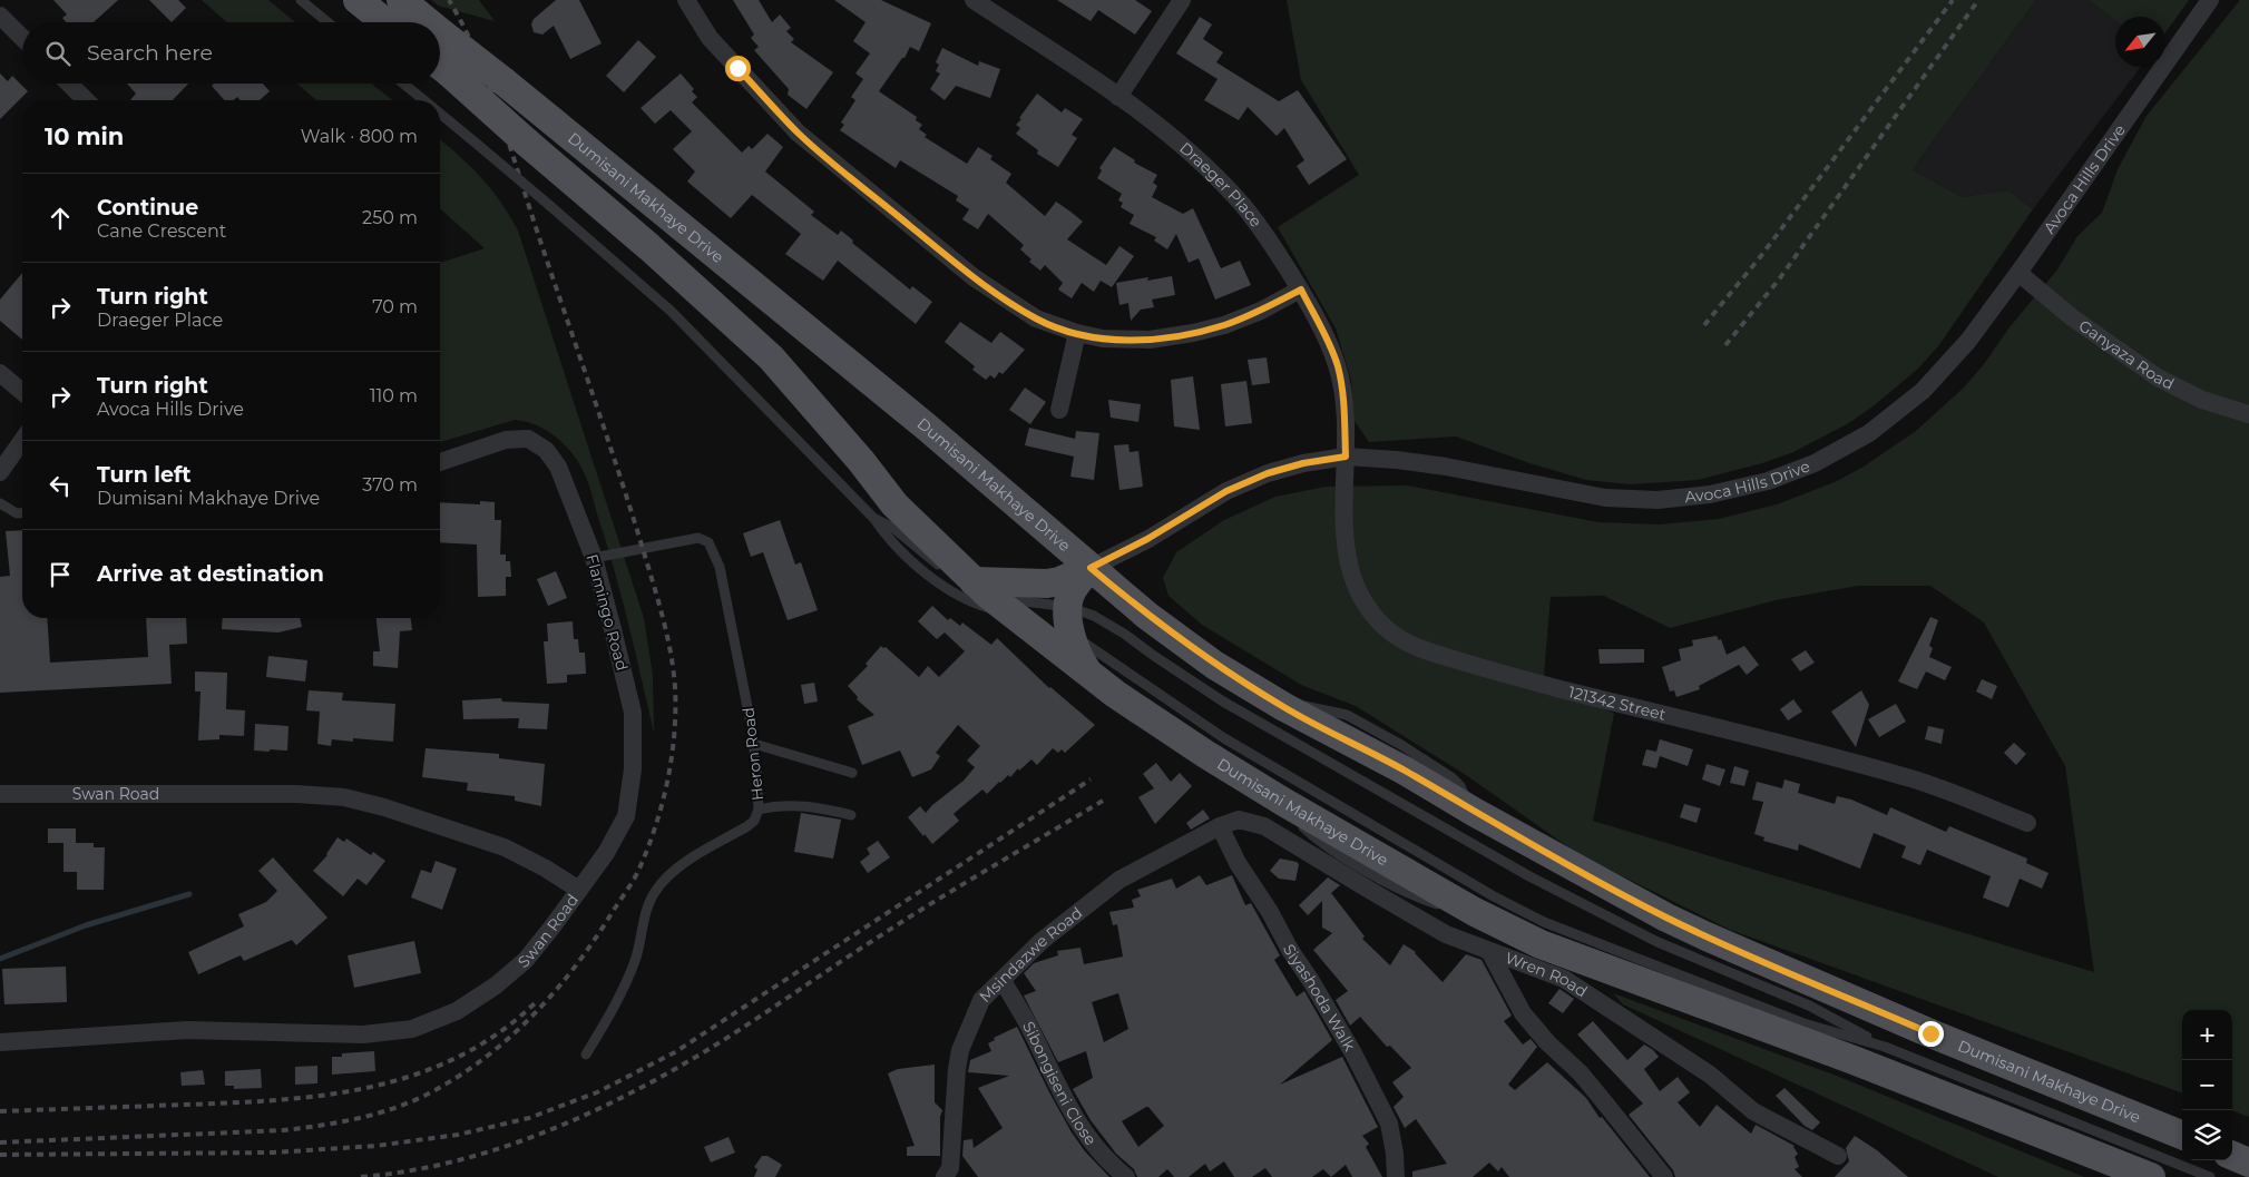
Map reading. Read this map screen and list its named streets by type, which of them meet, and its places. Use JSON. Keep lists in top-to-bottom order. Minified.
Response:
{"streets":{"main road":["Dumisani Makhaye Drive"],"street":["Avoca Hills Drive","Draeger Place","Ganyaza Road","Flamingo Road","121342 Street","Swan Road","Msindazwe Road","Wren Road","Siyashoda Walk","Sibongiseni Close"],"lane":["Heron Road"]},"crossings":[["Avoca Hills Drive","Draeger Place"],["Avoca Hills Drive","Dumisani Makhaye Drive"],["Avoca Hills Drive","Ganyaza Road"],["Avoca Hills Drive","121342 Street"],["Draeger Place","121342 Street"],["Flamingo Road","Heron Road"],["Flamingo Road","Swan Road"],["Msindazwe Road","Wren Road"],["Msindazwe Road","Siyashoda Walk"],["Msindazwe Road","Sibongiseni Close"]],"north":"bottom left","page":{"search":"Search here","heading":["10 min","Walk · 800 m"],"list":[["Continue","Cane Crescent","250 m"],["Turn right","Draeger Place","70 m"],["Turn right","Avoca Hills Drive","110 m"],["Turn left","Dumisani Makhaye Drive","370 m"],"Arrive at destination"],"map_buttons":["+","−"]}}
